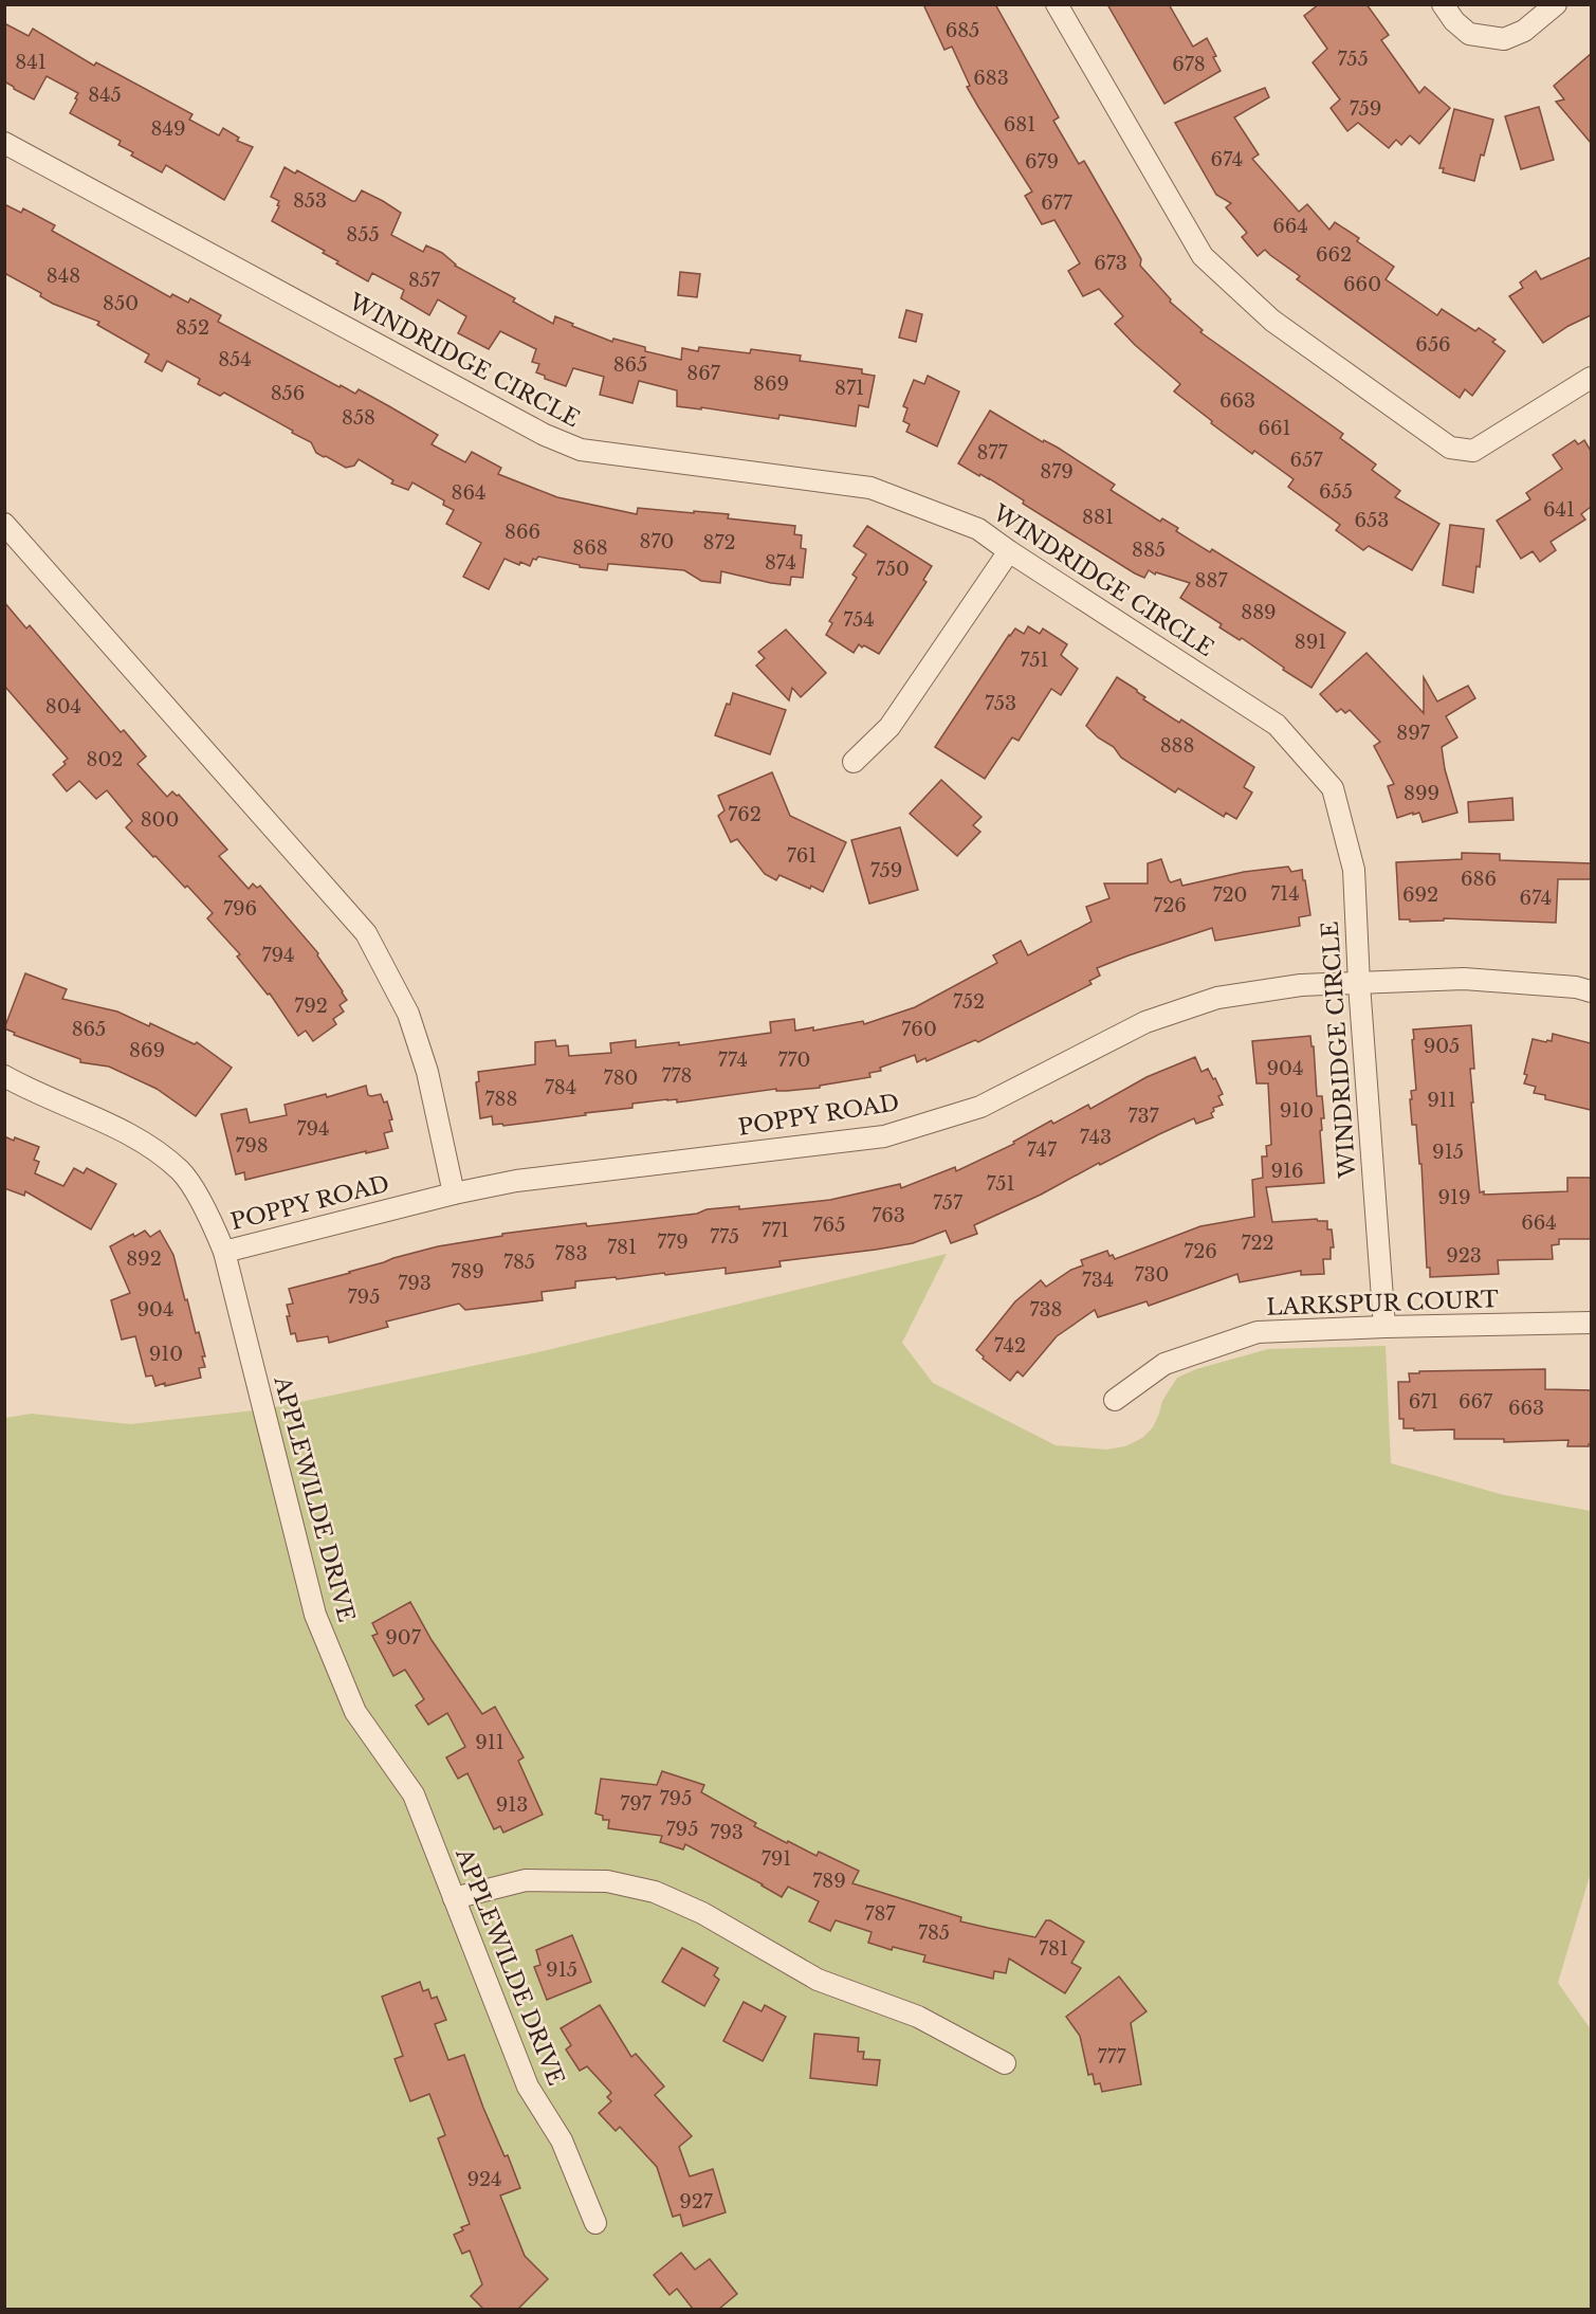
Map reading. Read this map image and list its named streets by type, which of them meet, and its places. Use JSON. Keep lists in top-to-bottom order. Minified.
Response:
{"streets":{"street":["WINDRIDGE CIRCLE","POPPY ROAD","LARKSPUR COURT","APPLEWILDE DRIVE"]},"crossings":[["WINDRIDGE CIRCLE","POPPY ROAD"],["WINDRIDGE CIRCLE","LARKSPUR COURT"],["POPPY ROAD","APPLEWILDE DRIVE"]],"house_numbers":["685","755","841","678","683","845","759","681","849","674","679","853","677","664","855","662","673","848","857","660","850","852","656","854","865","867","869","871","856","663","858","661","877","657","879","655","864","641","881","653","866","870","872","868","885","874","750","887","889","754","891","751","753","804","897","888","802","899","762","800","761","759","686","714","720","692","674","726","796","794","752","792","865","760","905","869","774","770","904","778","780","784","788","911","910","737","794","743","798","747","915","916","751","919","757","763","664","765","771","775","779","722","781","726","783","923","892","785","789","730","734","793","795","904","738","742","910","671","667","663","907","911","795","797","913","795","793","791","789","787","785","781","915","777","924","927"]}
